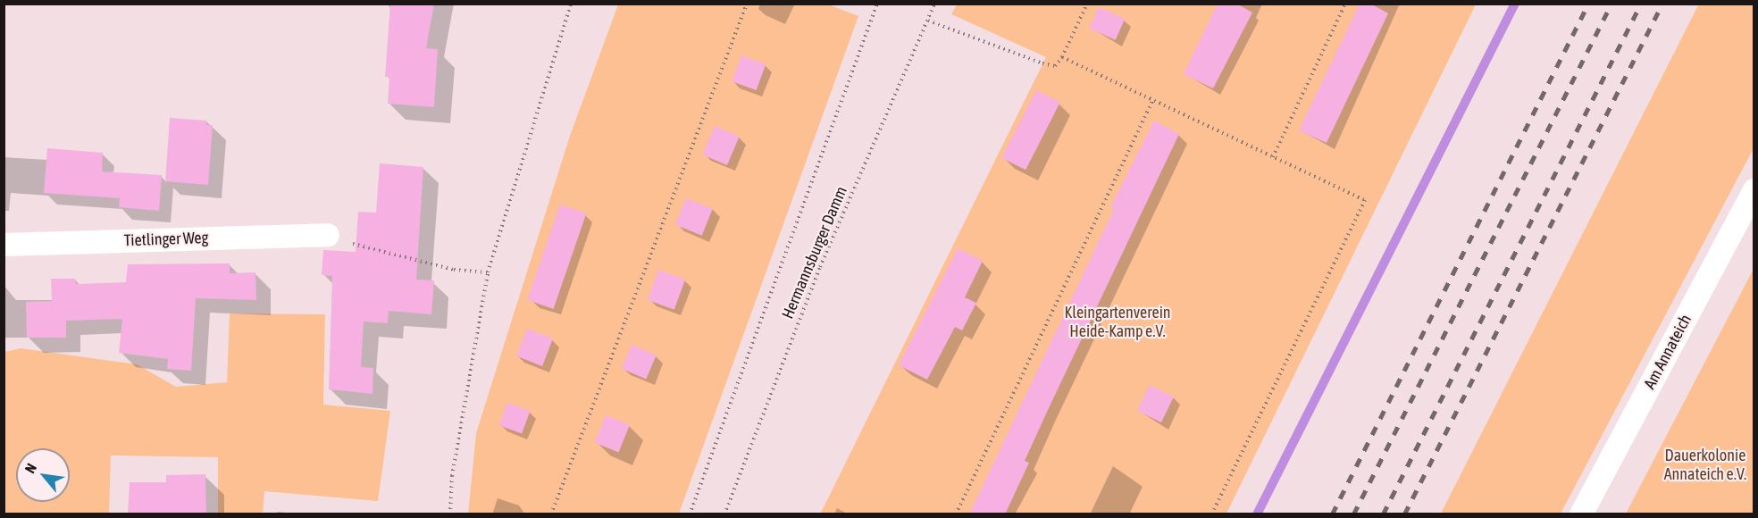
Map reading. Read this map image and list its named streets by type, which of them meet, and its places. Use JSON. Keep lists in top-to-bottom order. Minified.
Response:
{"streets":{"street":["Tietlinger Weg","Am Annateich"],"path":["Hermannsburger Damm"]},"parks":["Kleingartenverein Heide-Kamp e.V.","Dauerkolonie Annateich e.V."],"north":"top left"}
